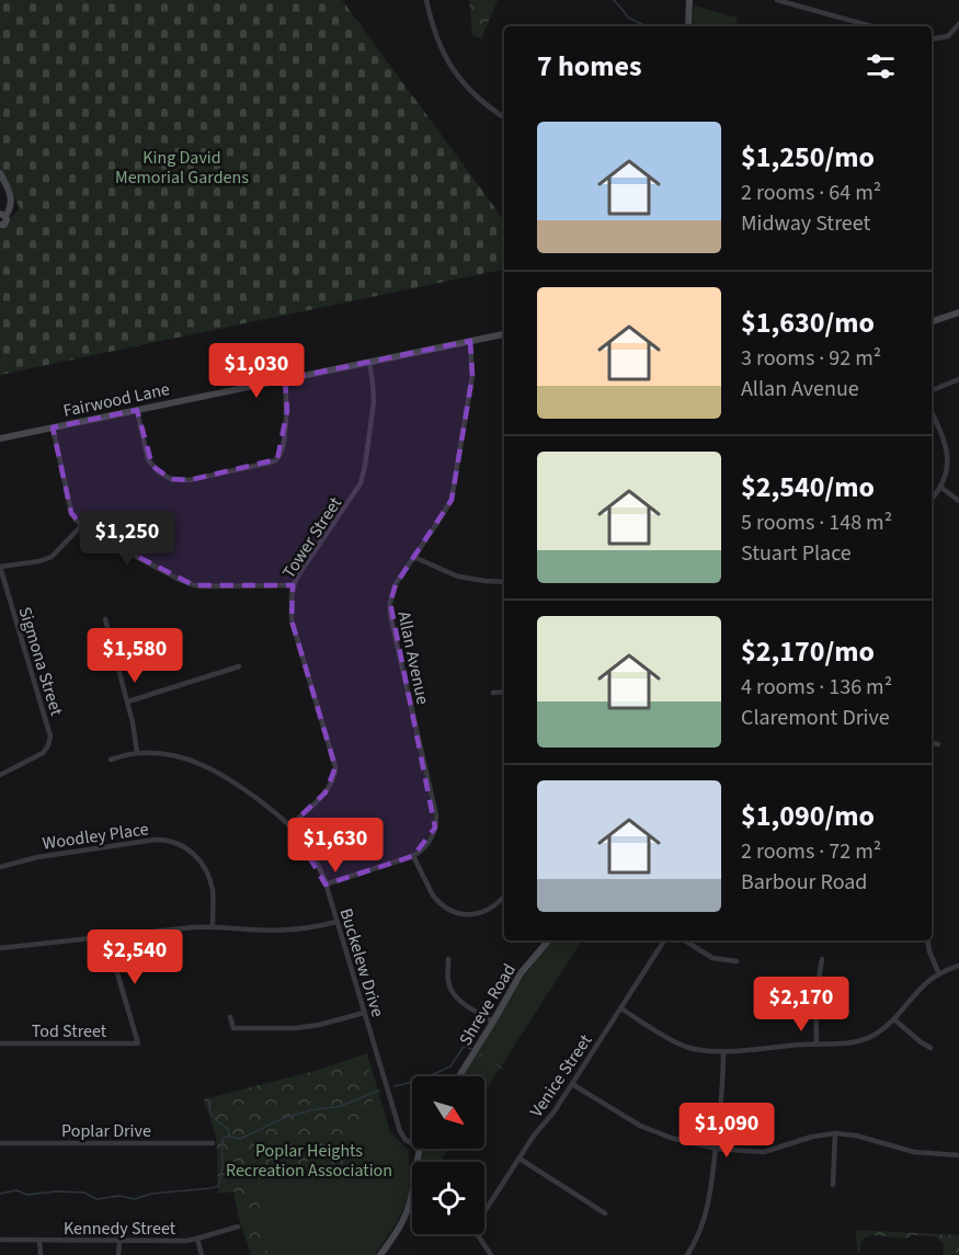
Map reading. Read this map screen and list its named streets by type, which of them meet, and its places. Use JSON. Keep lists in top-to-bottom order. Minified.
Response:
{"streets":{"street":["Fairwood Lane","Tower Street","Allan Avenue","Sigmona Street","Woodley Place","Buckelew Drive","Shreve Road","Tod Street","Venice Street","Poplar Drive","Kennedy Street"]},"crossings":[["Fairwood Lane","Tower Street"],["Fairwood Lane","Allan Avenue"],["Tower Street","Buckelew Drive"]],"parks":["King David Memorial Gardens","Poplar Heights Recreation Association"],"north":"bottom right","page":{"heading":"7 homes","list":[{"name":"$1,250/mo","note":"2 rooms · 64 m² · Midway Street"},{"name":"$1,630/mo","note":"3 rooms · 92 m² · Allan Avenue"},{"name":"$2,540/mo","note":"5 rooms · 148 m² · Stuart Place"},{"name":"$2,170/mo","note":"4 rooms · 136 m² · Claremont Drive"},{"name":"$1,090/mo","note":"2 rooms · 72 m² · Barbour Road"}],"price":["$1,030","$1,250","$1,580","$1,630","$2,540","$2,170","$1,090"]}}
